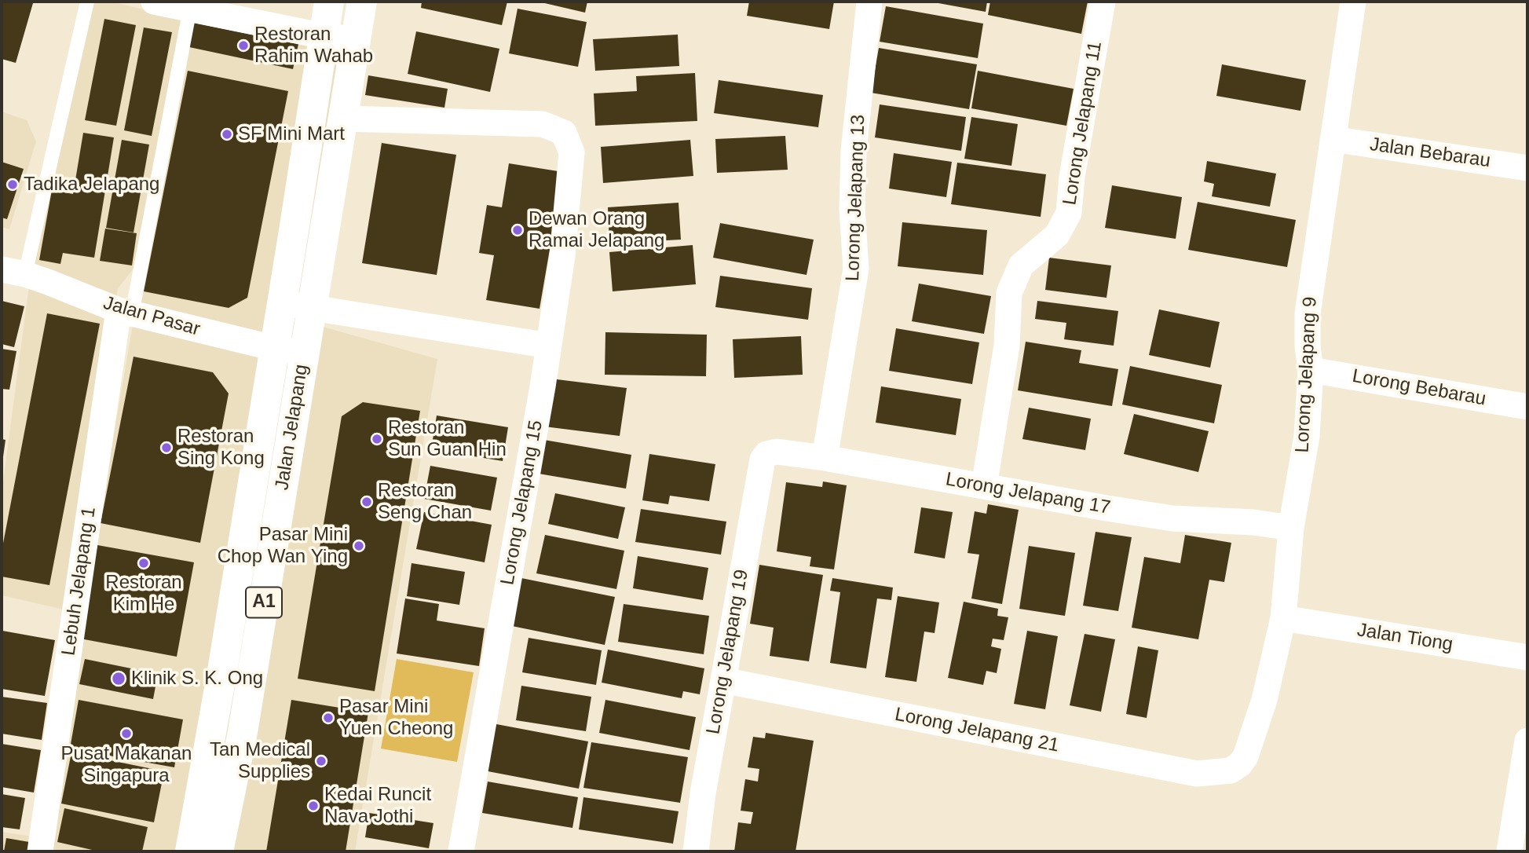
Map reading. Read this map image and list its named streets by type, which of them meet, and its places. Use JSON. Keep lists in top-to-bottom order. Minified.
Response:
{"streets":{"main road":["Jalan Jelapang","A1"],"street":["Lorong Jelapang 11","Jalan Bebarau","Lorong Jelapang 13","Jalan Pasar","Lorong Jelapang 9","Lorong Bebarau","Lorong Jelapang 17","Lorong Jelapang 15","Lebuh Jelapang 1","Jalan Tiong","Lorong Jelapang 19","Lorong Jelapang 21"]},"crossings":[["Lorong Jelapang 11","Lorong Jelapang 17"],["Jalan Bebarau","Lorong Jelapang 9"],["Lorong Jelapang 13","Lorong Jelapang 17"],["Jalan Pasar","Jalan Jelapang"],["Jalan Pasar","Lebuh Jelapang 1"],["Lorong Jelapang 9","Lorong Bebarau"],["Lorong Jelapang 9","Lorong Jelapang 17"],["Lorong Jelapang 9","Jalan Tiong"],["Lorong Jelapang 9","Lorong Jelapang 21"],["Jalan Jelapang","Lorong Jelapang 15"],["Lorong Jelapang 17","Lorong Jelapang 19"],["Lorong Jelapang 19","Lorong Jelapang 21"]],"places":["Restoran Rahim Wahab","SF Mini Mart","Tadika Jelapang","Dewan Orang Ramai Jelapang","Restoran Sun Guan Hin","Restoran Sing Kong","Restoran Seng Chan","Pasar Mini Chop Wan Ying","Restoran Kim He","Klinik S. K. Ong","Pasar Mini Yuen Cheong","Pusat Makanan Singapura","Tan Medical Supplies","Kedai Runcit Nava Jothi"]}
